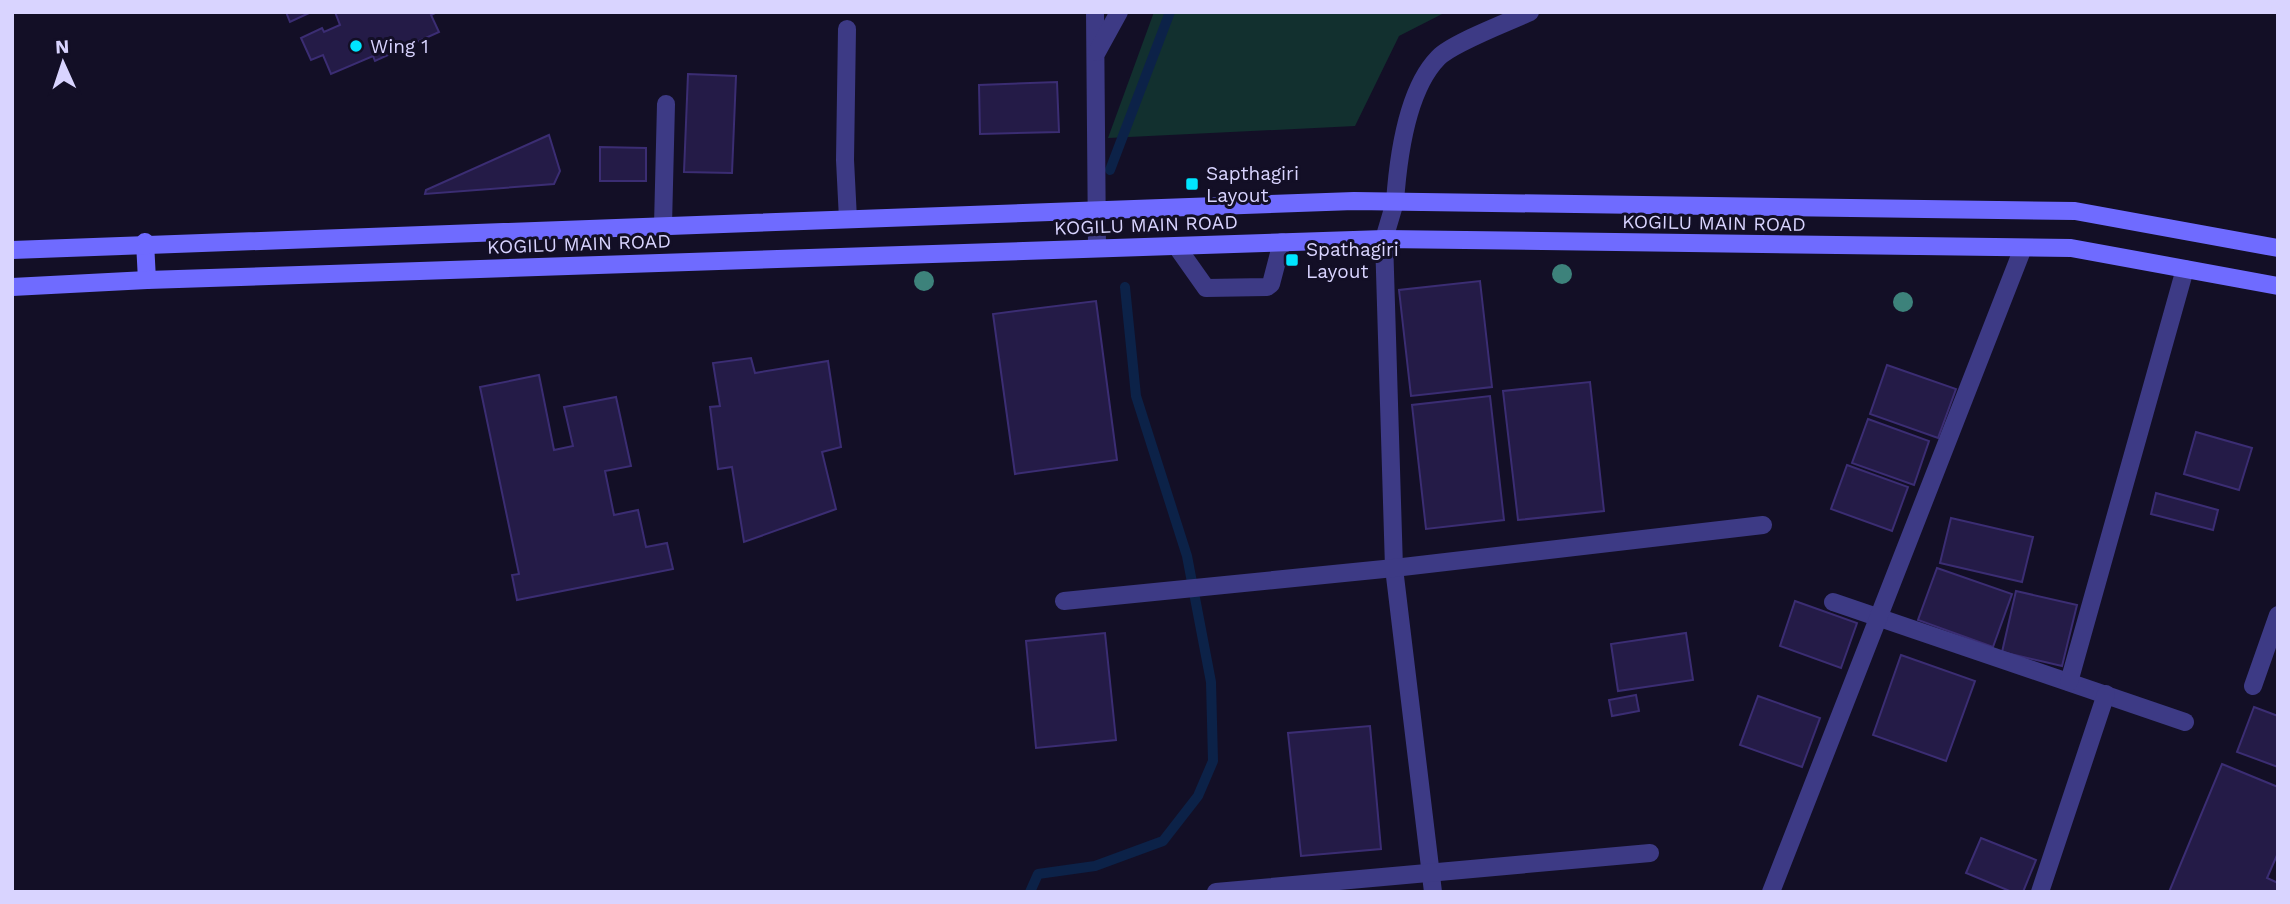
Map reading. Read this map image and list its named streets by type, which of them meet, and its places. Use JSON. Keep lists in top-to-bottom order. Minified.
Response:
{"streets":{"main road":["KOGILU MAIN ROAD"]},"places":{"other":["Wing 1"],"transit":["Sapthagiri Layout","Spathagiri Layout"]},"north":"top"}
